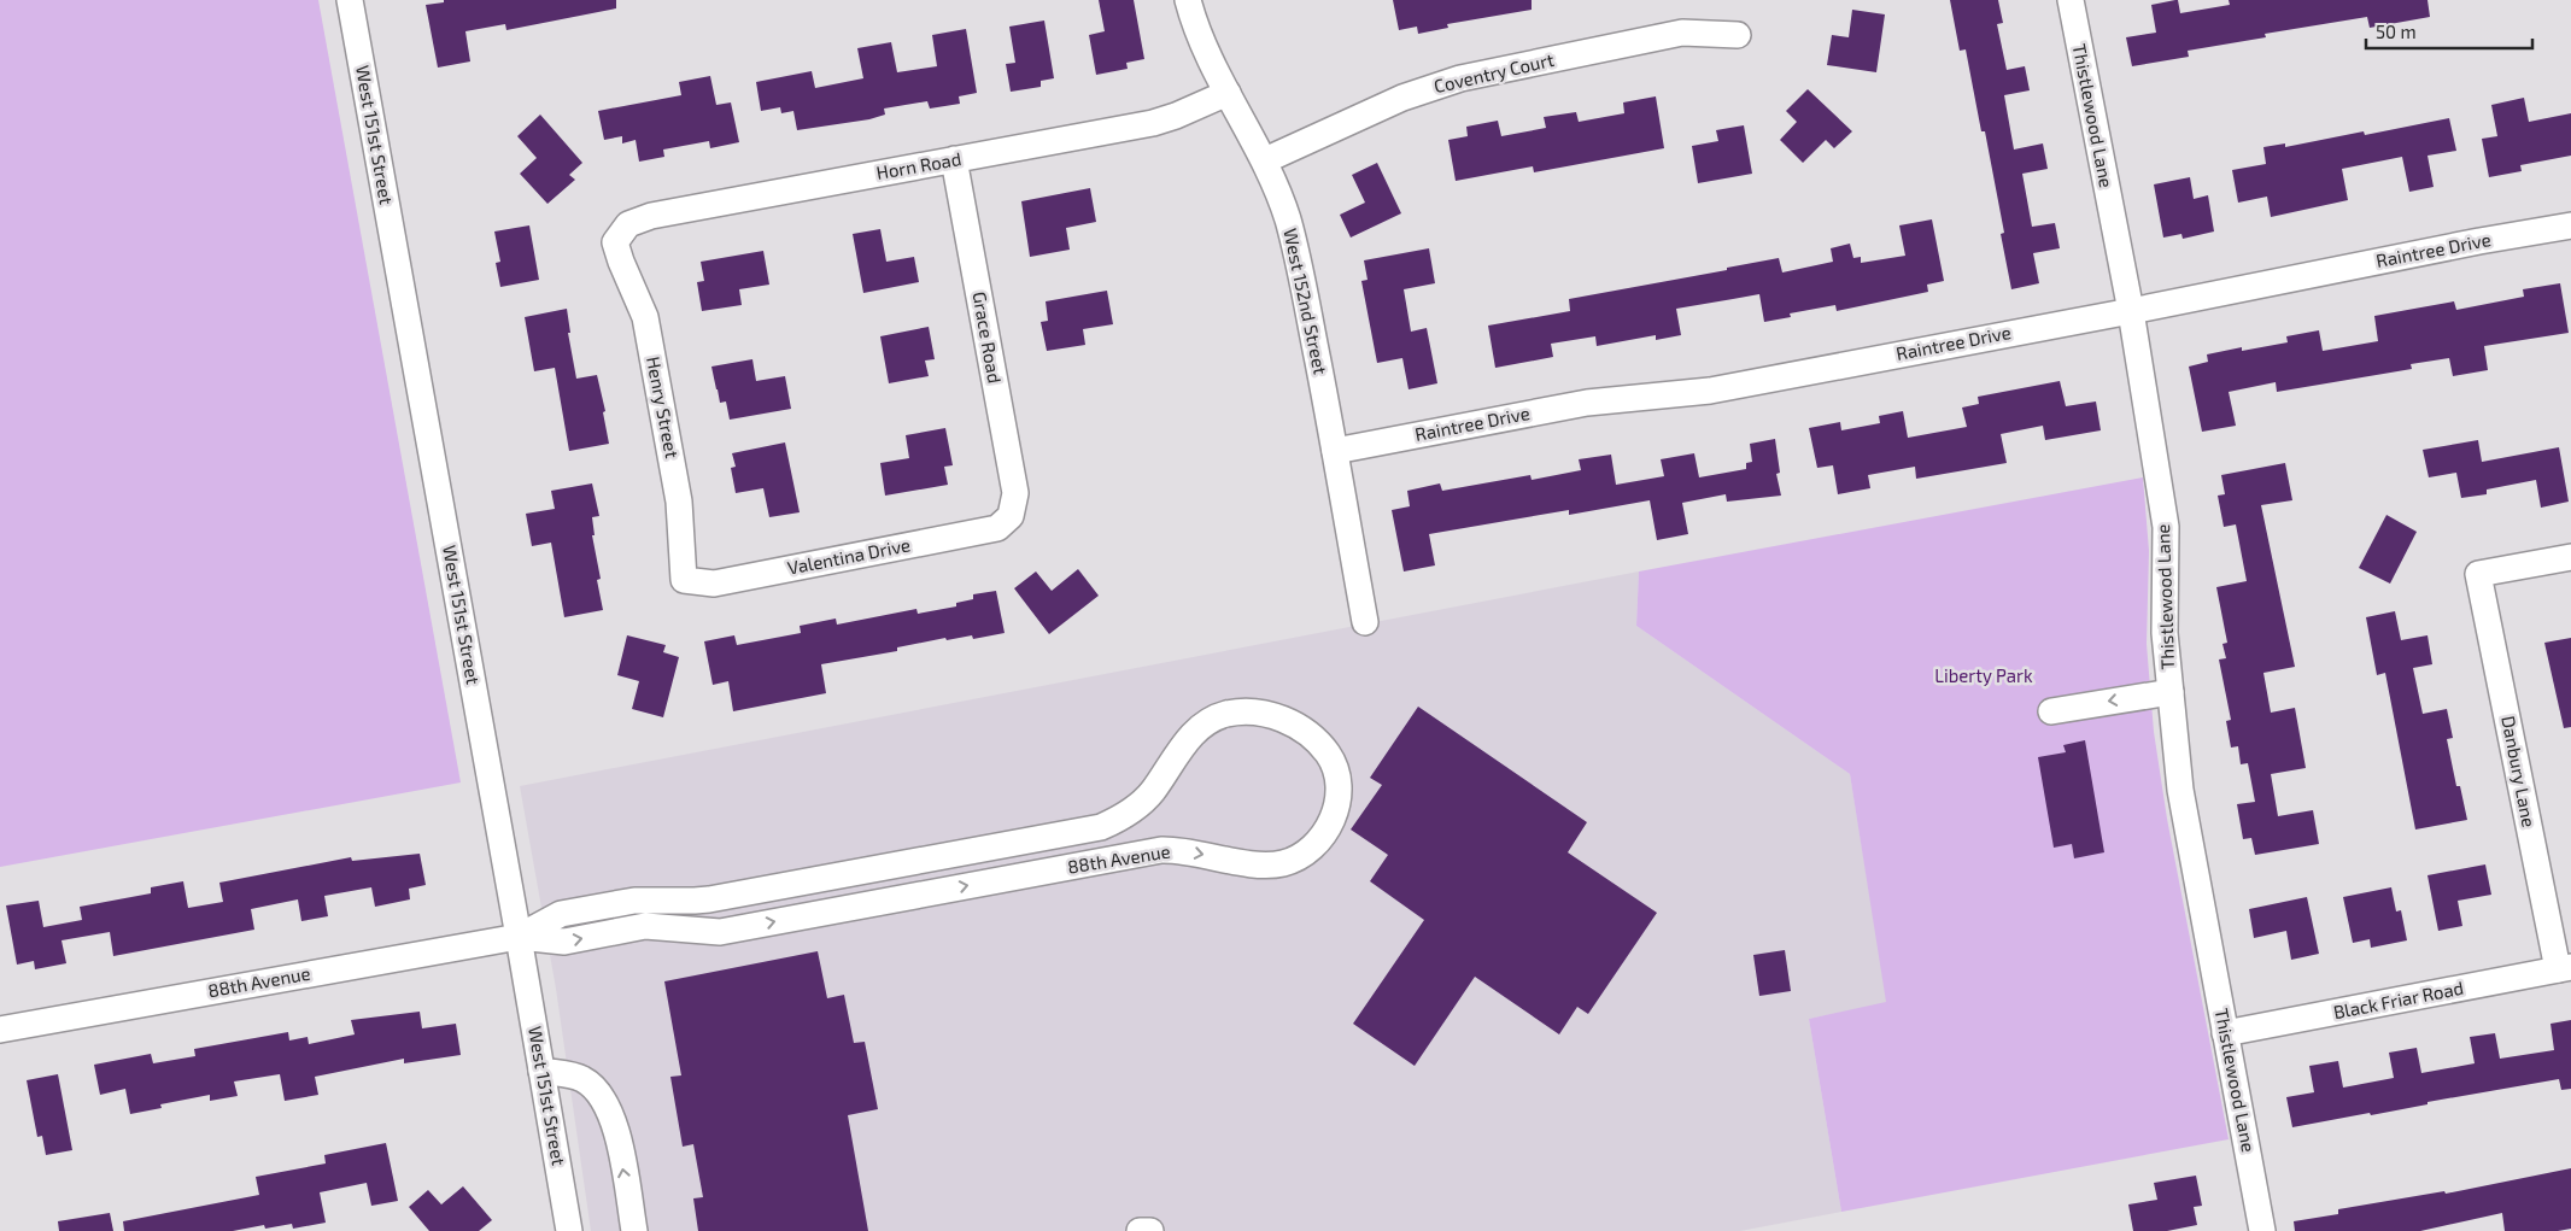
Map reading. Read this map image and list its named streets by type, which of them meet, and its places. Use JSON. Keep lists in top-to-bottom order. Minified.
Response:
{"streets":{"street":["Coventry Court","Thistlewood Lane","West 151st Street","Horn Road","Raintree Drive","West 152nd Street","Grace Road","Henry Street","Valentina Drive","Danbury Lane","88th Avenue","Black Friar Road"]},"crossings":[["Coventry Court","West 152nd Street"],["Thistlewood Lane","Raintree Drive"],["Thistlewood Lane","Black Friar Road"],["West 151st Street","88th Avenue"],["Horn Road","West 152nd Street"],["Horn Road","Grace Road"],["Horn Road","Henry Street"],["Raintree Drive","West 152nd Street"],["Grace Road","Valentina Drive"],["Henry Street","Valentina Drive"],["Danbury Lane","Black Friar Road"]],"parks":["Liberty Park"],"scale_bar":"50 m"}
